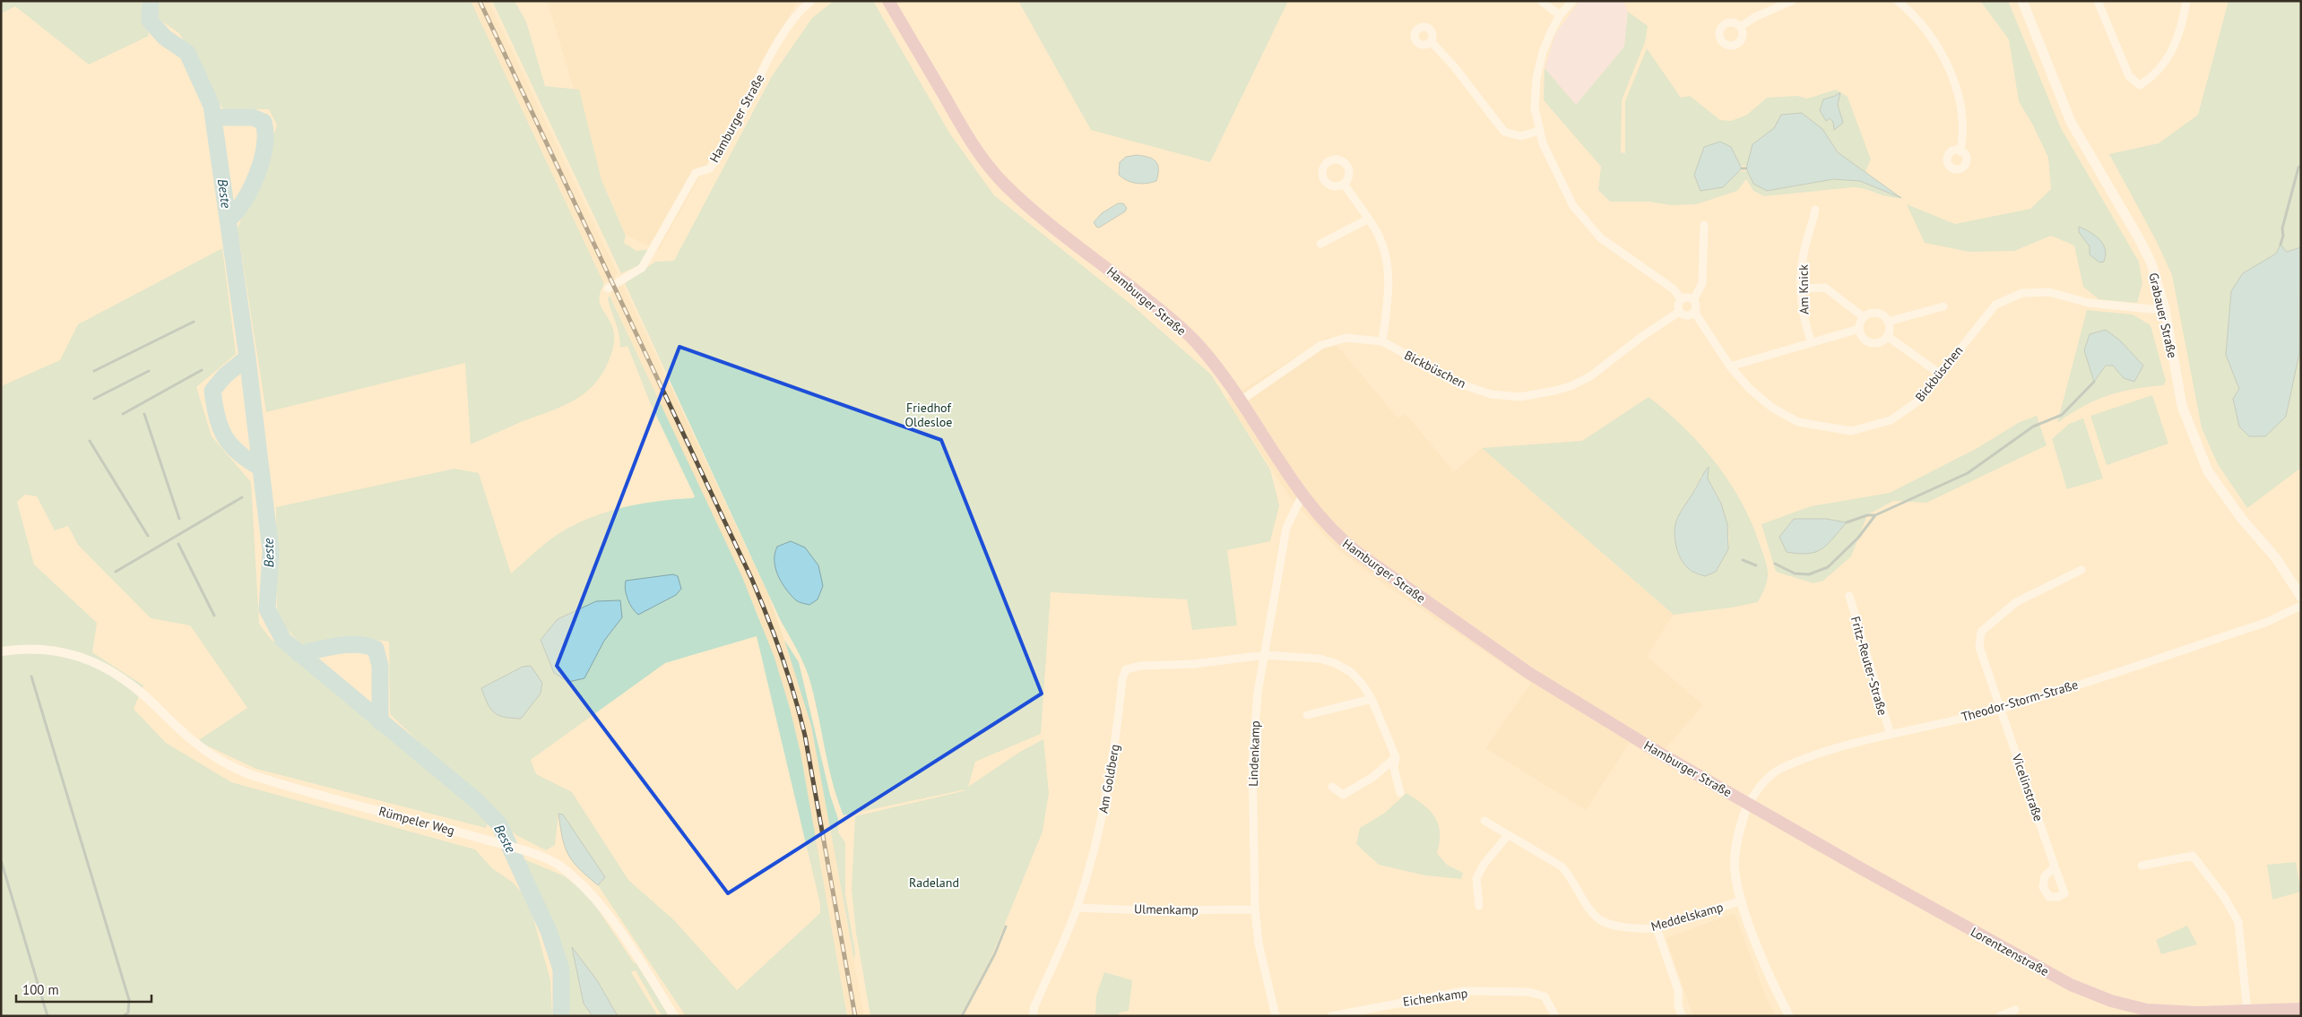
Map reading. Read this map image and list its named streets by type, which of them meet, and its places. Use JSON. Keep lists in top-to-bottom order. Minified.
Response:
{"streets":{"main road":["Hamburger Straße","Grabauer Straße","Lorentzenstraße"],"street":["Am Knick","Bickbüschen","Fritz-Reuter-Straße","Theodor-Storm-Straße","Lindenkamp","Am Goldberg","Vicelinstraße","Rümpeler Weg","Ulmenkamp","Meddelskamp","Eichenkamp"]},"crossings":[["Hamburger Straße","Bickbüschen"],["Hamburger Straße","Theodor-Storm-Straße"],["Hamburger Straße","Lindenkamp"],["Hamburger Straße","Lorentzenstraße"],["Grabauer Straße","Bickbüschen"],["Fritz-Reuter-Straße","Theodor-Storm-Straße"],["Theodor-Storm-Straße","Vicelinstraße"],["Theodor-Storm-Straße","Lorentzenstraße"],["Lindenkamp","Am Goldberg"],["Lindenkamp","Ulmenkamp"],["Am Goldberg","Ulmenkamp"]],"water":["Beste"],"parks":["Friedhof Oldesloe","Radeland"],"scale_bar":"100 m"}
